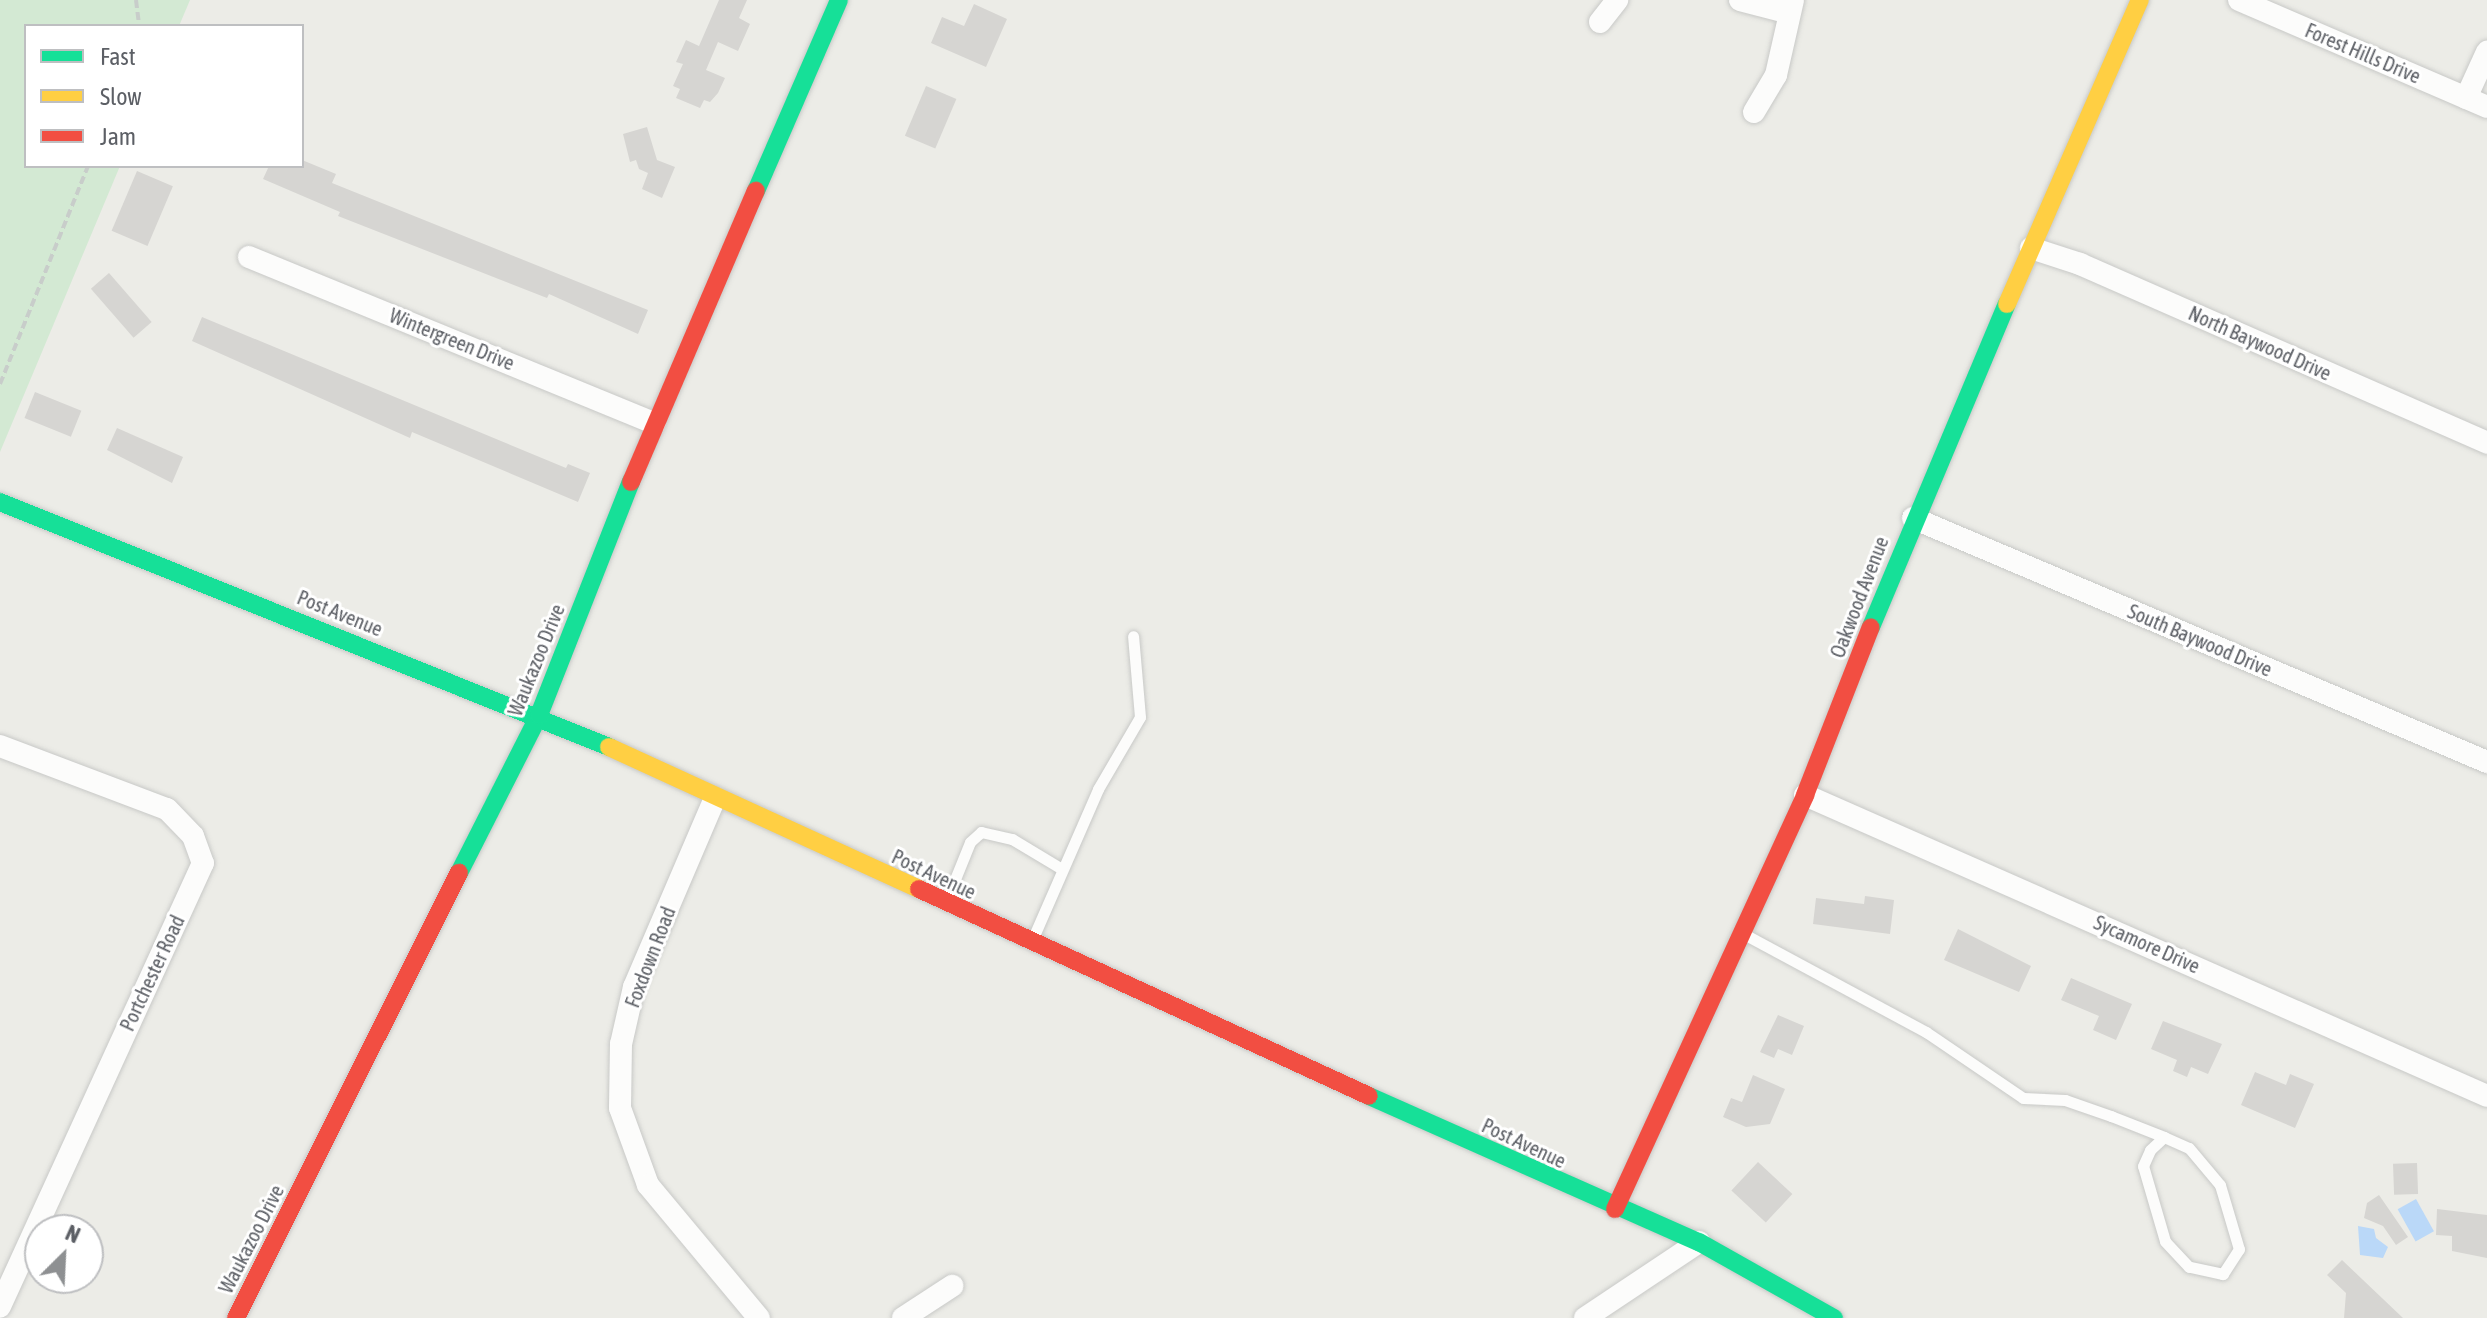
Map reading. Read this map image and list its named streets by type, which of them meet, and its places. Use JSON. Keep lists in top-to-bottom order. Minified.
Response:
{"streets":{"street":["Forest Hills Drive","Wintergreen Drive","North Baywood Drive","Oakwood Avenue","Post Avenue","South Baywood Drive","Waukazoo Drive","Sycamore Drive","Foxdown Road","Portchester Road"]},"crossings":[["Wintergreen Drive","Waukazoo Drive"],["North Baywood Drive","Oakwood Avenue"],["Oakwood Avenue","Post Avenue"],["Oakwood Avenue","South Baywood Drive"],["Oakwood Avenue","Sycamore Drive"],["Post Avenue","Waukazoo Drive"],["Post Avenue","Foxdown Road"]],"legend":["Fast","Slow","Jam"],"north":"top right"}
